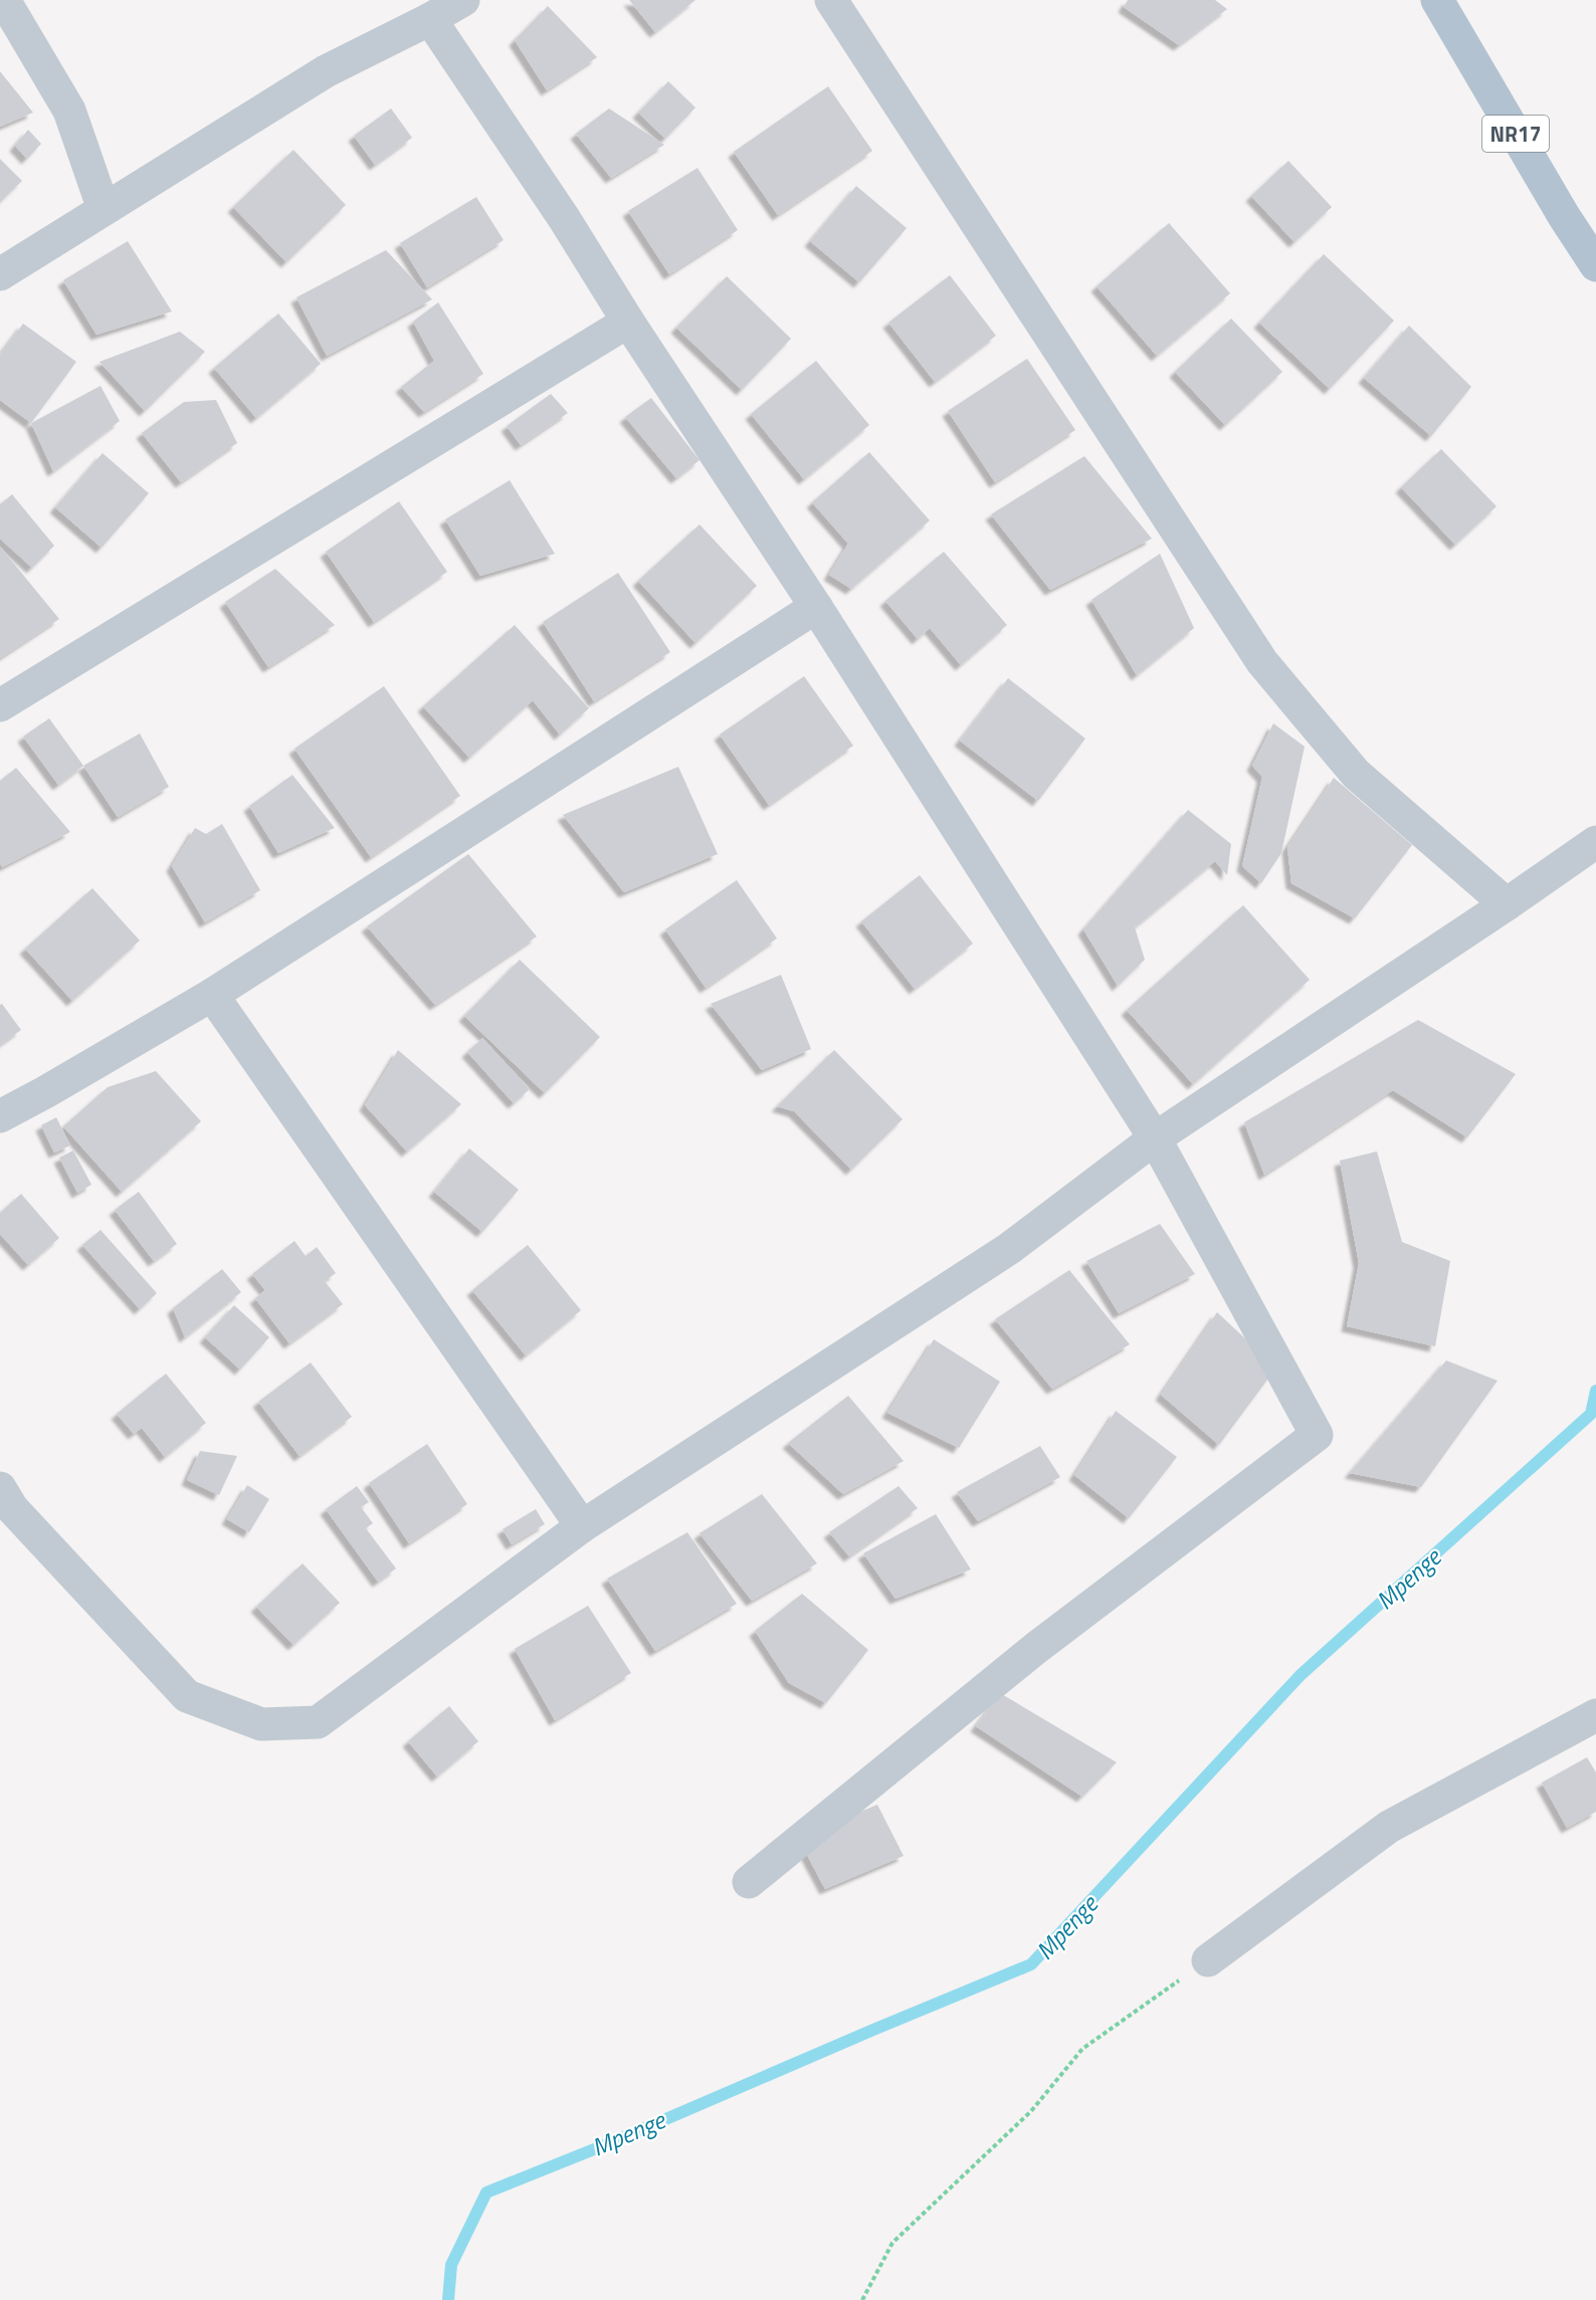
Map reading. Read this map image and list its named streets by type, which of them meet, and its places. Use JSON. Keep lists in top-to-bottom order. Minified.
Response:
{"streets":{"main road":["NR17"]},"water":["Mpenge"]}
